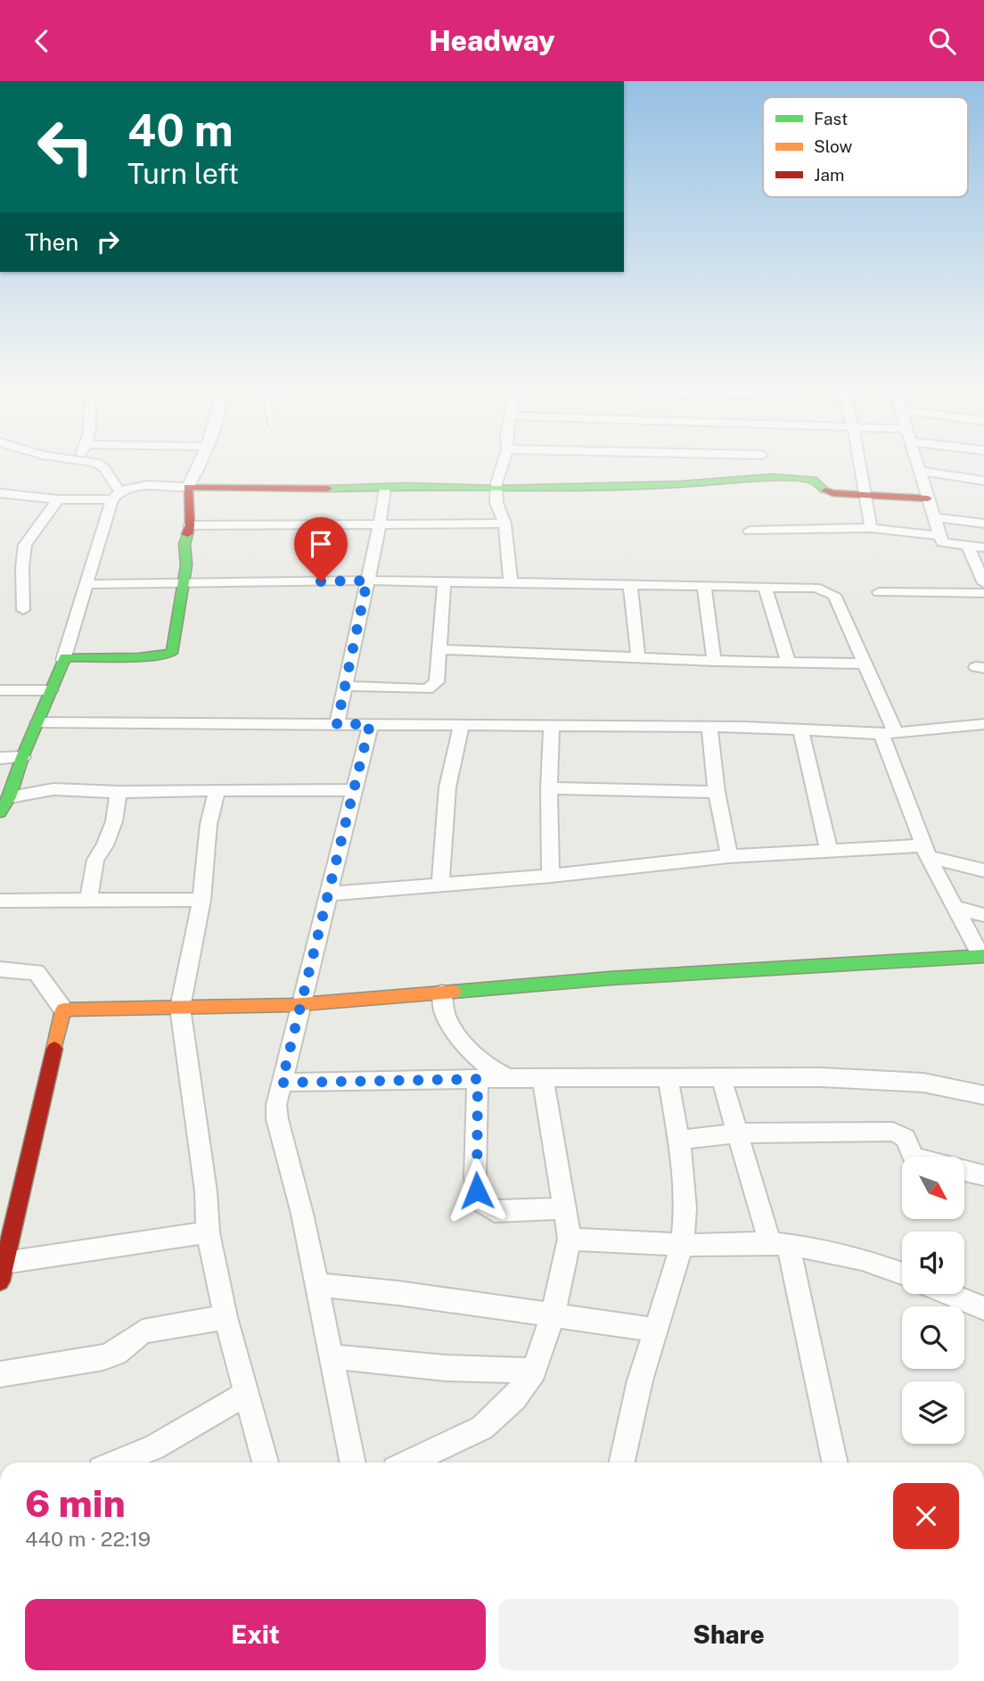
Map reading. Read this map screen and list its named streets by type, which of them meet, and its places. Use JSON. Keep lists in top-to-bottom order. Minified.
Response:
{"legend":["Fast","Slow","Jam"],"north":"bottom right","page":{"header":"Headway","turn":["40 m","Turn left"],"then":"Then","heading":["6 min","440 m · 22:19"],"buttons":["Exit","Share"]}}
